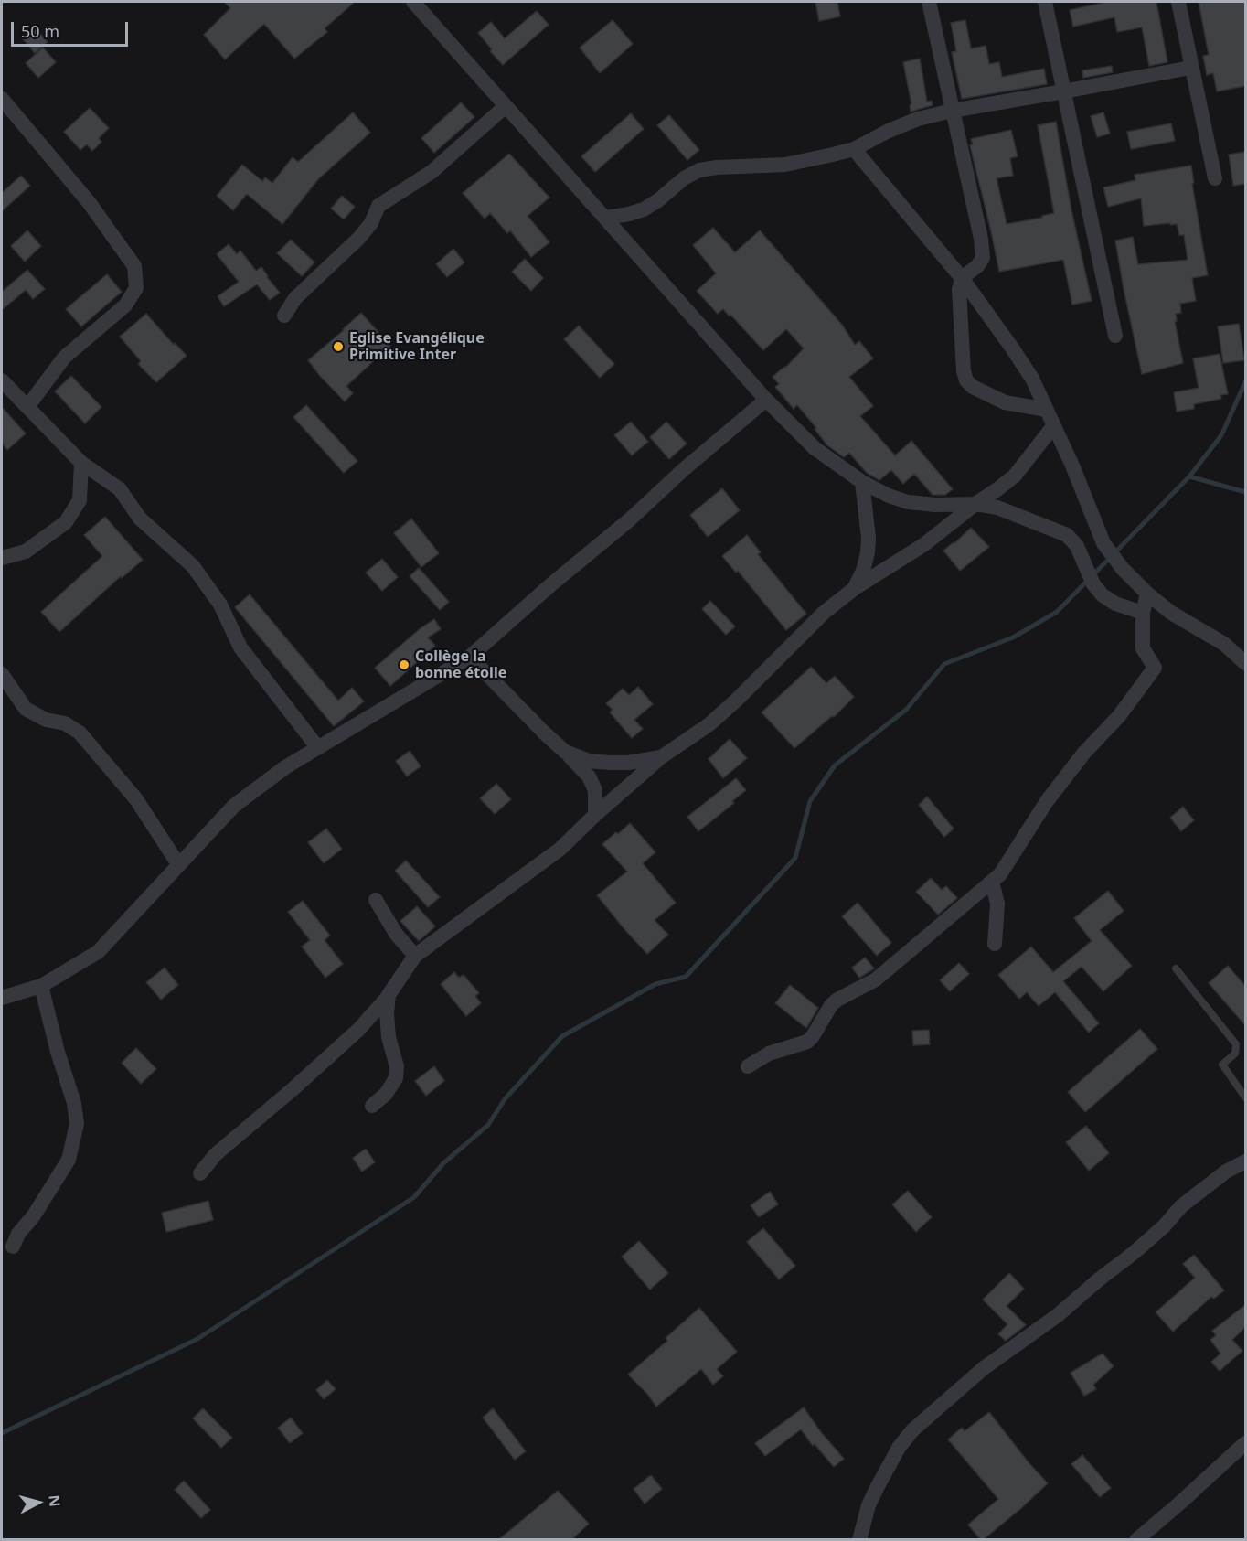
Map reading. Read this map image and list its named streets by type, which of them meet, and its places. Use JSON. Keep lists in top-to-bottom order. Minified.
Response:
{"places":["Eglise Evangélique Primitive Inter","Collège la bonne étoile"],"scale_bar":"50 m","north":"right"}
